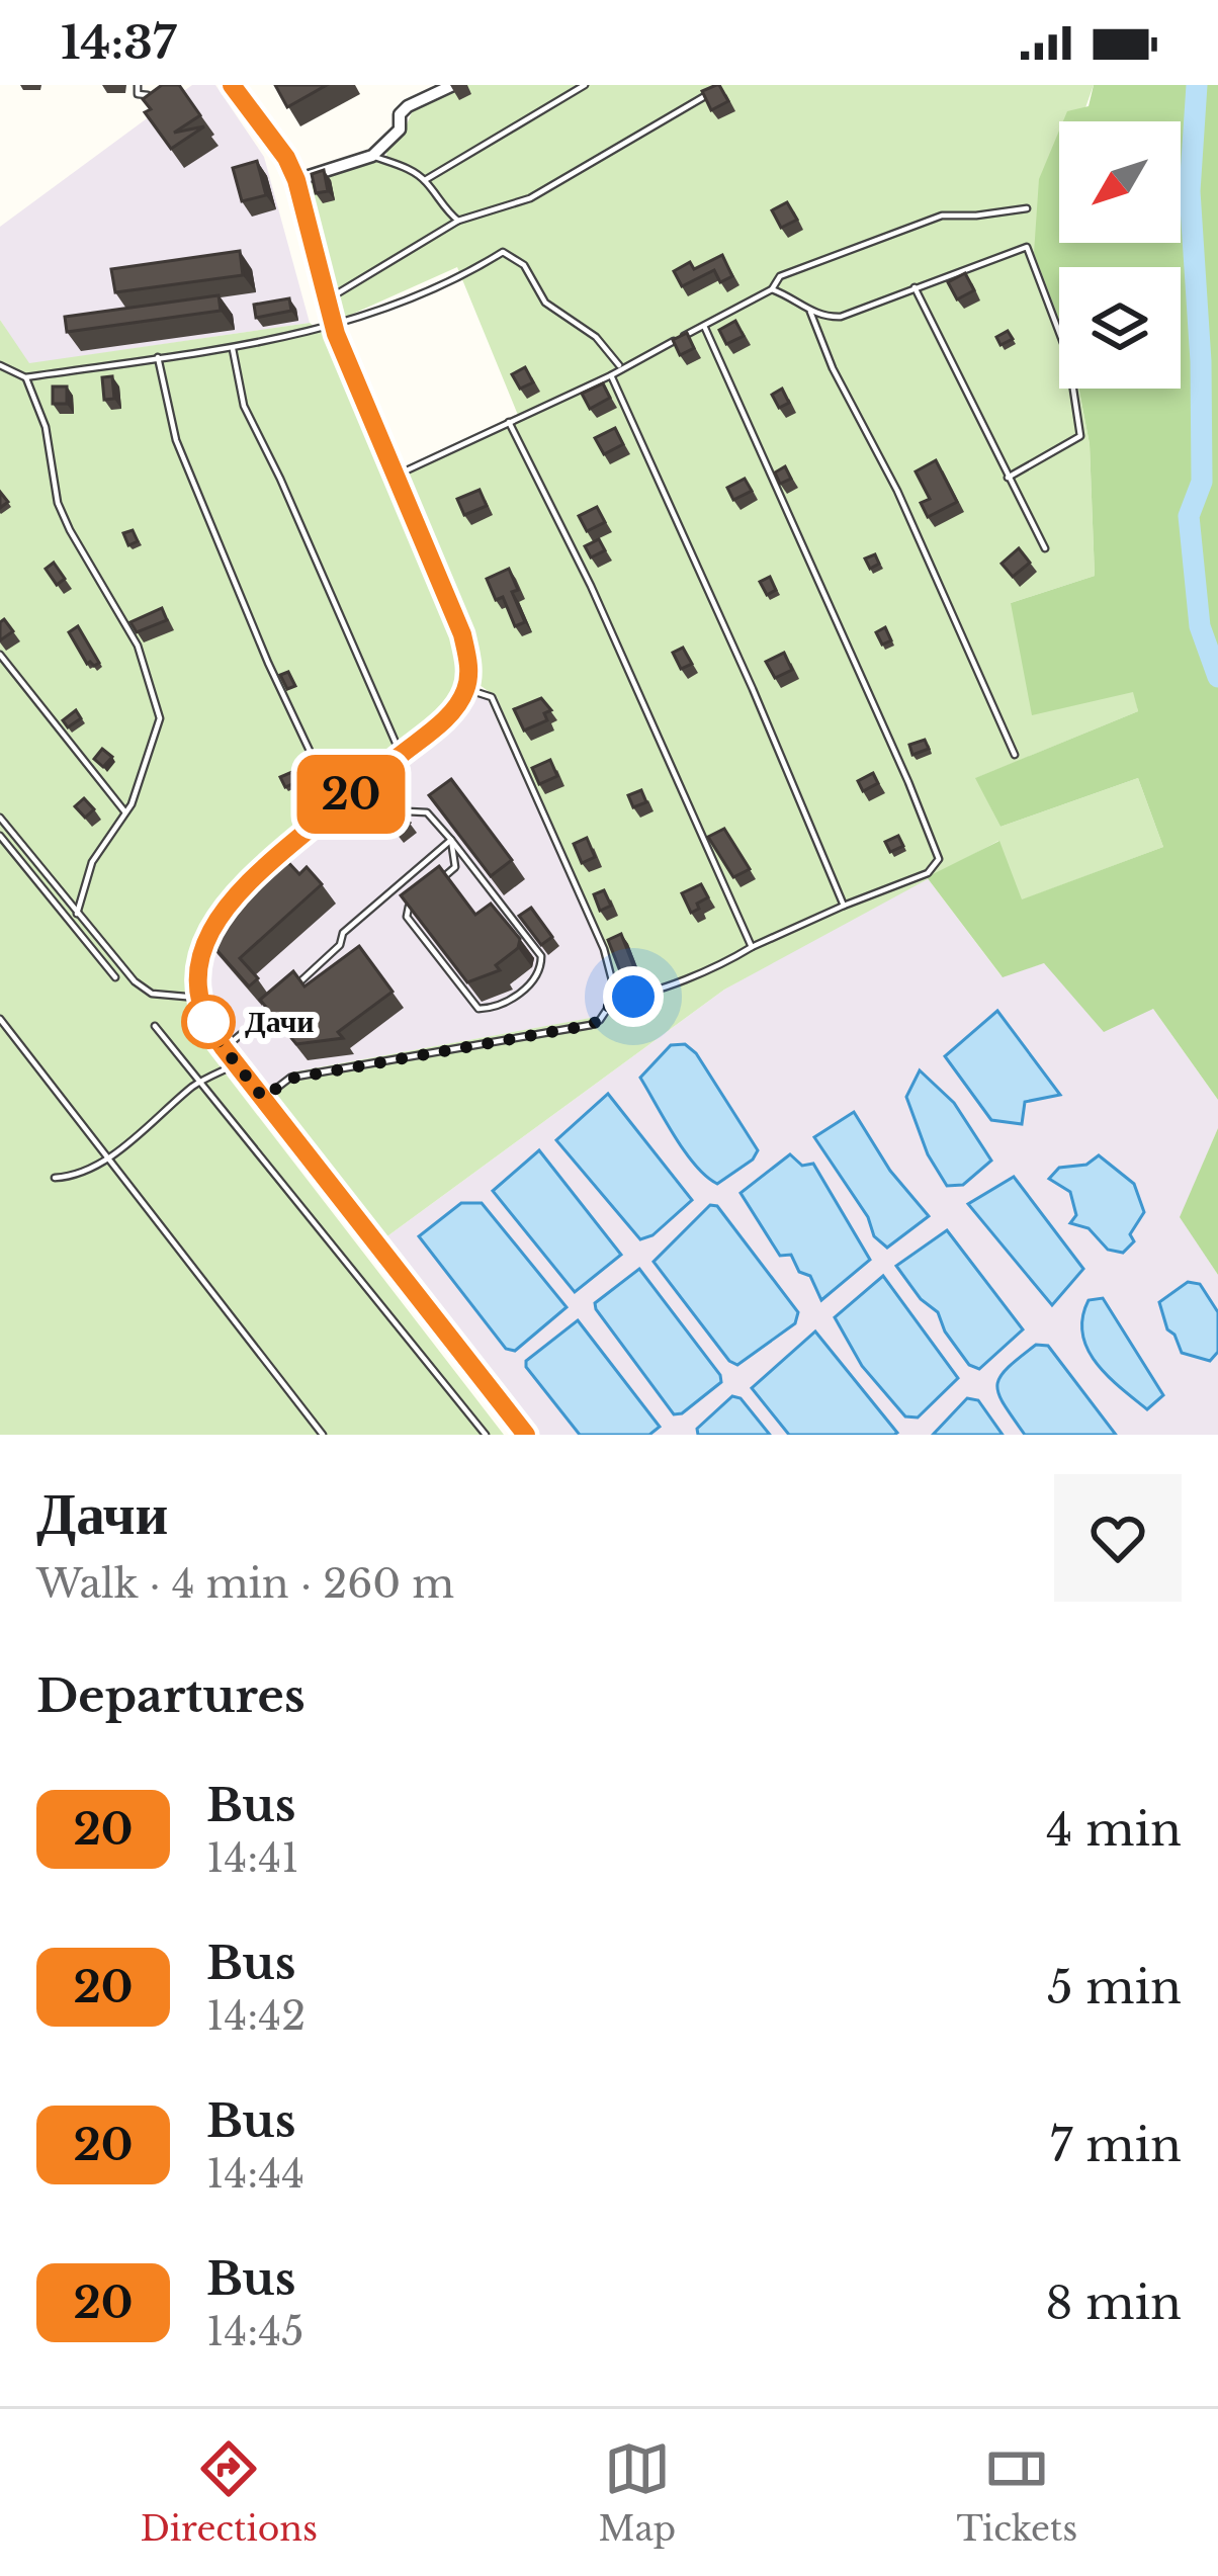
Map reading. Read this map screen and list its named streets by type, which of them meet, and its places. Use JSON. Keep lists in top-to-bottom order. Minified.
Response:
{"places":["Дачи"],"lines":["bus line 20"],"north":"bottom left","page":{"status":"14:37","on_map":"20","heading":[["Дачи","Walk · 4 min · 260 m"],"Departures"],"list":[{"mark":"20","name":"Bus","note":"14:41","value":"4 min"},{"mark":"20","name":"Bus","note":"14:42","value":"5 min"},{"mark":"20","name":"Bus","note":"14:44","value":"7 min"},{"mark":"20","name":"Bus","note":"14:45","value":"8 min"}],"tabs":["Directions","Map","Tickets"]}}
